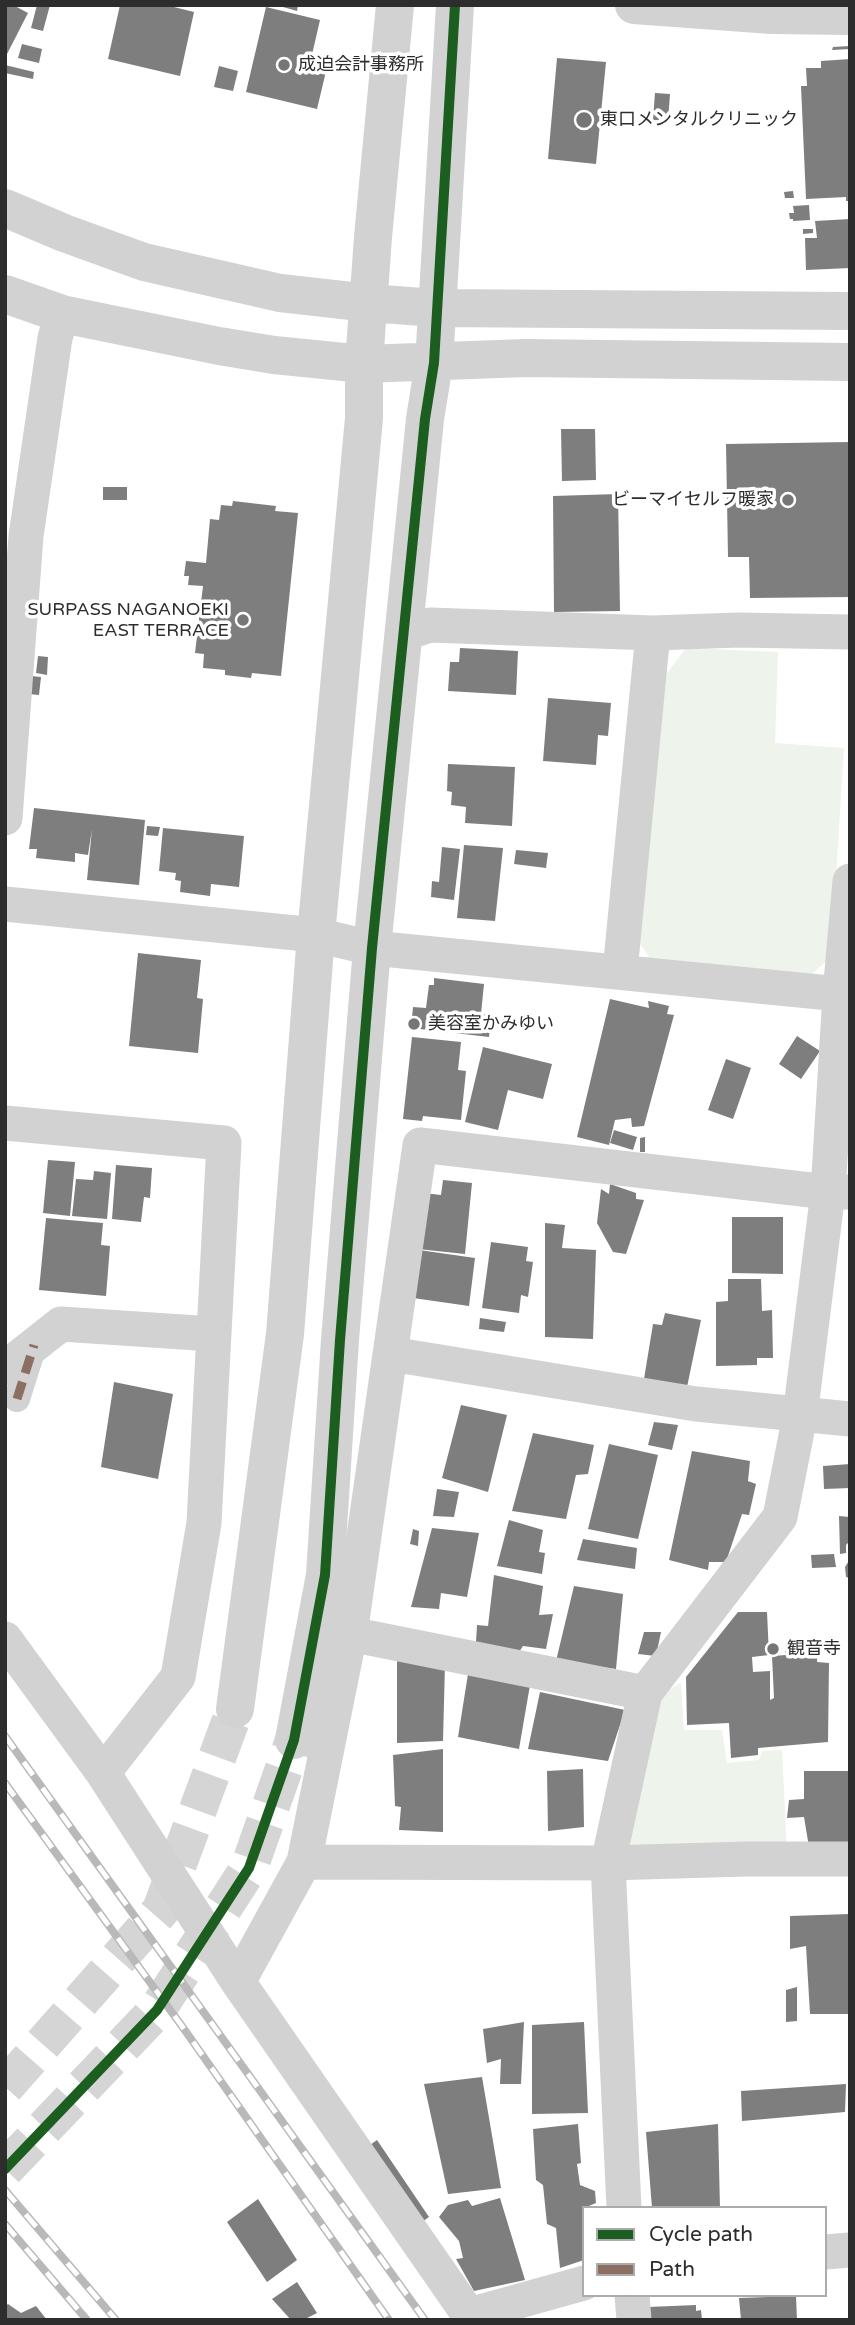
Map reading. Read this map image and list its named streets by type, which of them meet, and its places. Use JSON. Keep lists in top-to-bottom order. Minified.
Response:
{"places":["成迫会計事務所","東口メンタルクリニック","ビーマイセルフ暖家","SURPASS NAGANOEKI EAST TERRACE","美容室かみゆい","観音寺"],"legend":["Cycle path","Path"]}
